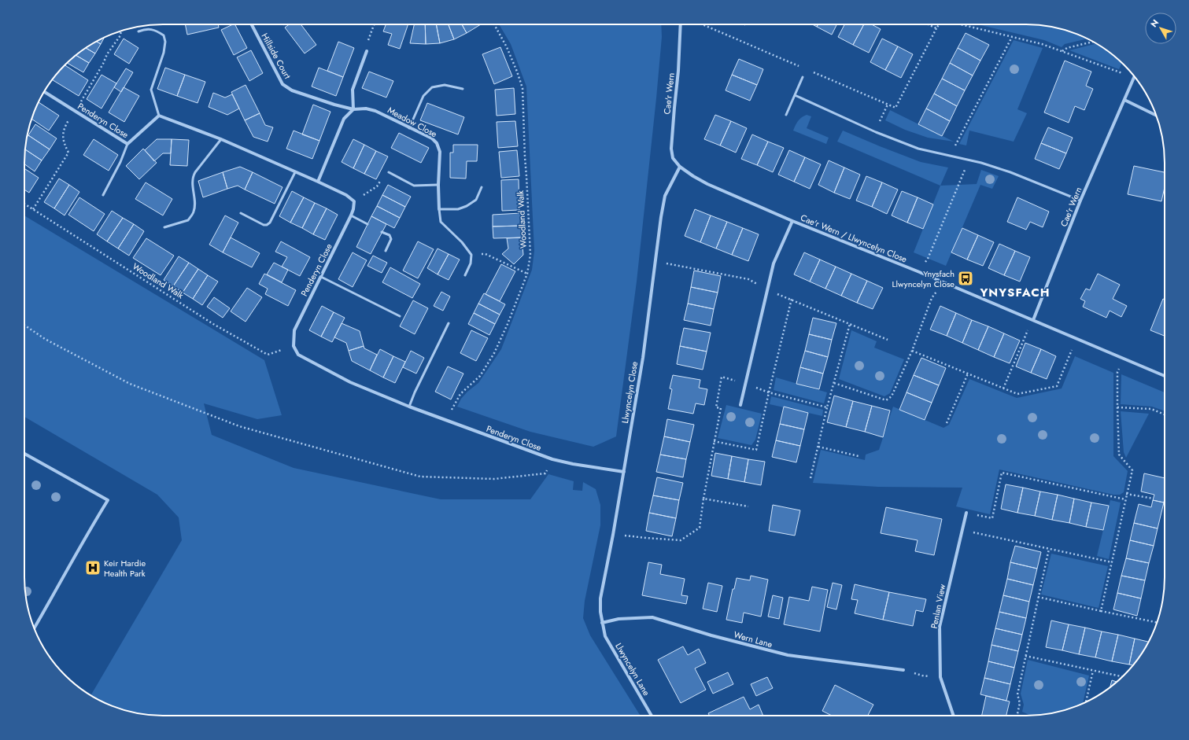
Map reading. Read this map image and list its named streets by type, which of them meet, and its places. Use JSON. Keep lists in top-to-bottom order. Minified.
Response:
{"streets":{"street":["Hillside Court","Cae'r Wern","Penderyn Close","Meadow Close","Cae'r Wern / Llwyncelyn Close","Llwyncelyn Close","Penlan View","Wern Lane","Llwyncelyn Lane"],"path":["Woodland Walk"]},"crossings":[["Hillside Court","Meadow Close"],["Cae'r Wern","Cae'r Wern / Llwyncelyn Close"],["Cae'r Wern","Llwyncelyn Close"],["Penderyn Close","Woodland Walk"],["Penderyn Close","Llwyncelyn Close"],["Cae'r Wern / Llwyncelyn Close","Llwyncelyn Close"],["Llwyncelyn Close","Wern Lane"],["Llwyncelyn Close","Llwyncelyn Lane"],["Wern Lane","Llwyncelyn Lane"]],"districts":["YNYSFACH"],"places":{"bus stop":["Ynysfach Llwyncelyn Close"],"hospital":["Keir Hardie Health Park"]},"north":"top left"}
